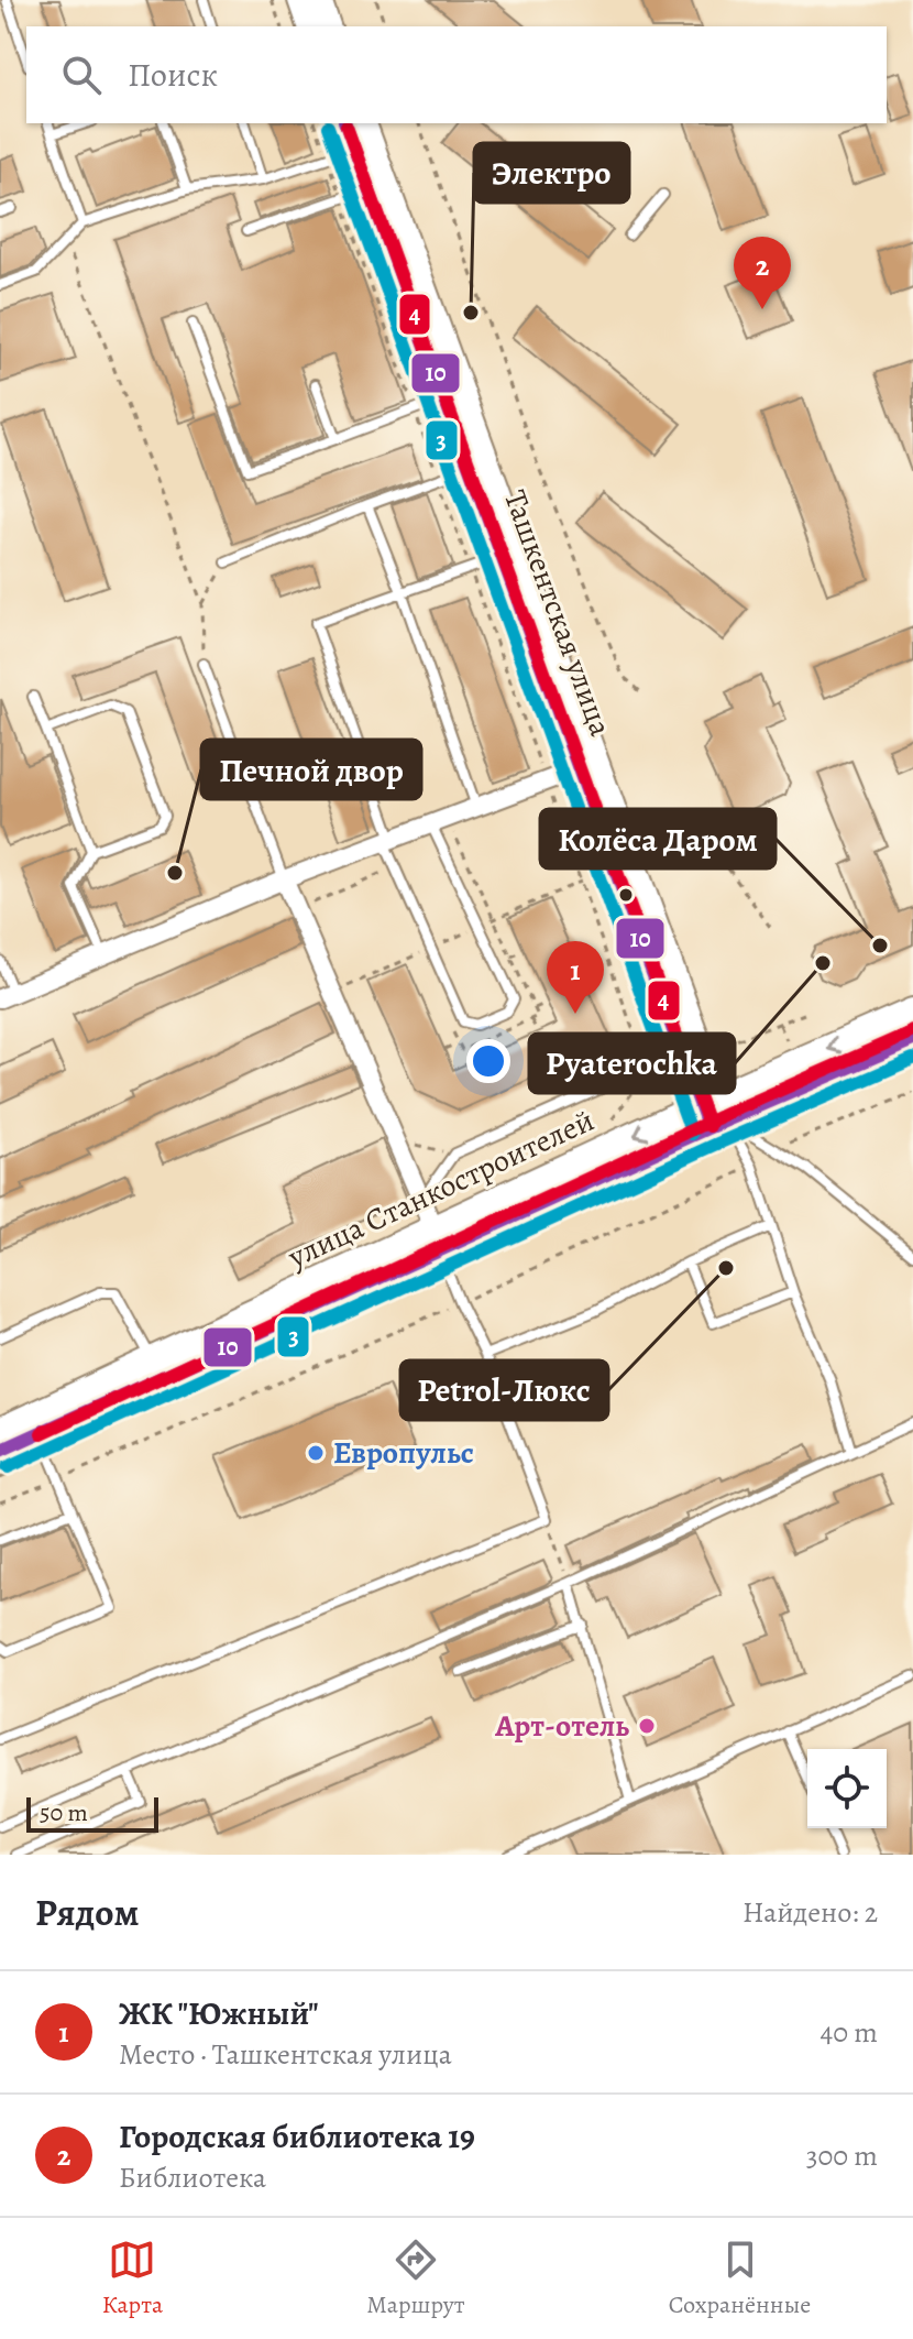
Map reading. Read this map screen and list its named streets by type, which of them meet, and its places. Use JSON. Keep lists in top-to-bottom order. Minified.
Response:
{"streets":{"main road":["Ташкентская улица","улица Станкостроителей"]},"crossings":[["Ташкентская улица","улица Станкостроителей"]],"places":["Электро","Печной двор","Колёса Даром","Pyaterochka","Petrol-Люкс","Европульс","Арт-отель"],"lines":["transit line 10","transit line 3","transit line 4"],"scale_bar":"50 m","page":{"search":"Поиск","pins":["2","1"],"scale":"50 m","heading":["Рядом","Найдено: 2"],"list":[{"mark":"1","name":"ЖК \"Южный\"","note":"Место · Ташкентская улица","value":"40 m"},{"mark":"2","name":"Городская библиотека 19","note":"Библиотека","value":"300 m"}],"nav":["Карта","Маршрут","Сохранённые"]}}
